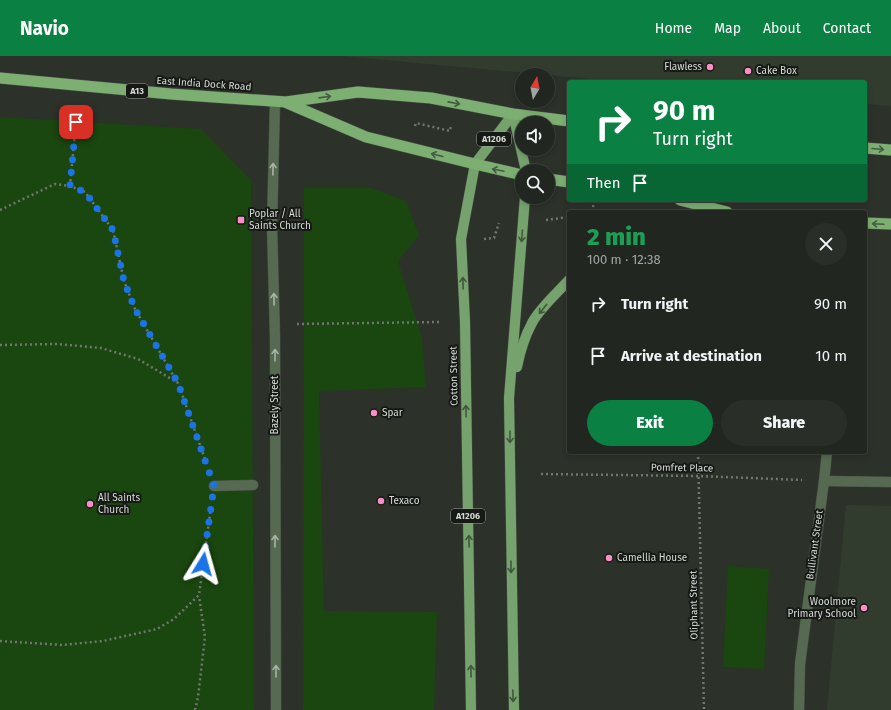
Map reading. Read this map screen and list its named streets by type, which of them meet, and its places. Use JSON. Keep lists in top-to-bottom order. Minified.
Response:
{"streets":{"highway":["East India Dock Road","A13"],"main road":["A1206","Cotton Street"],"street":["Bazely Street","Bullivant Street"],"path":["Pomfret Place","Oliphant Street"]},"crossings":[["East India Dock Road","A1206"],["East India Dock Road","Cotton Street"],["East India Dock Road","Bazely Street"],["A1206","Cotton Street"],["Pomfret Place","Bullivant Street"],["Pomfret Place","Oliphant Street"]],"one_way":["Bazely Street"],"places":{"other":["Flawless","Cake Box","Spar","Texaco","All Saints Church","Camellia House","Woolmore Primary School"],"transit":["Poplar / All Saints Church"]},"north":"top","page":{"header":"Navio","nav":["Home","Map","About","Contact"],"turn":["90 m","Turn right"],"then":"Then","heading":["2 min","100 m · 12:38"],"list":[{"name":"Turn right","value":"90 m"},{"name":"Arrive at destination","value":"10 m"}],"buttons":["Exit","Share"]}}
